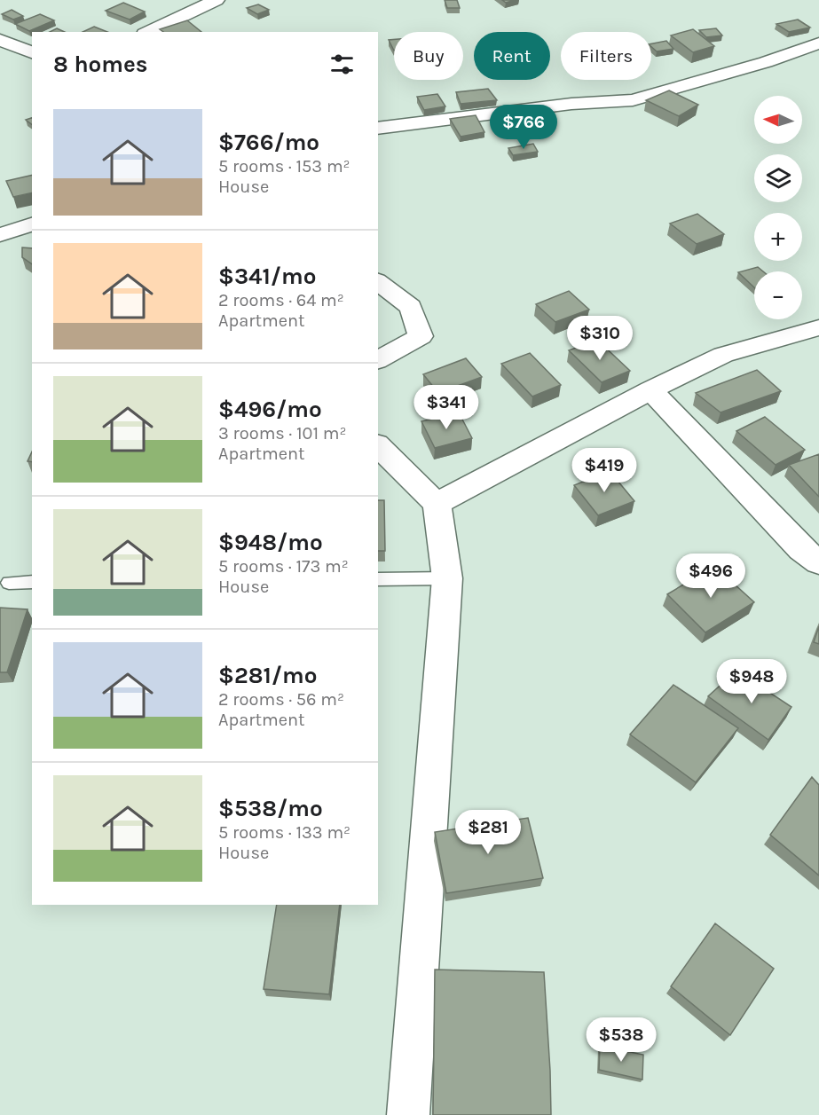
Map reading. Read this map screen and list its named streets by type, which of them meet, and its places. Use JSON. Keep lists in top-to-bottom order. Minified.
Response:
{"north":"left","page":{"chip":["Buy","Rent","Filters"],"heading":"8 homes","map_buttons":["+","−"],"list":[{"name":"$766/mo","note":"5 rooms · 153 m² · House"},{"name":"$341/mo","note":"2 rooms · 64 m² · Apartment"},{"name":"$496/mo","note":"3 rooms · 101 m² · Apartment"},{"name":"$948/mo","note":"5 rooms · 173 m² · House"},{"name":"$281/mo","note":"2 rooms · 56 m² · Apartment"},{"name":"$538/mo","note":"5 rooms · 133 m² · House"}],"price":["$766","$310","$341","$419","$496","$948","$281","$538"]}}
